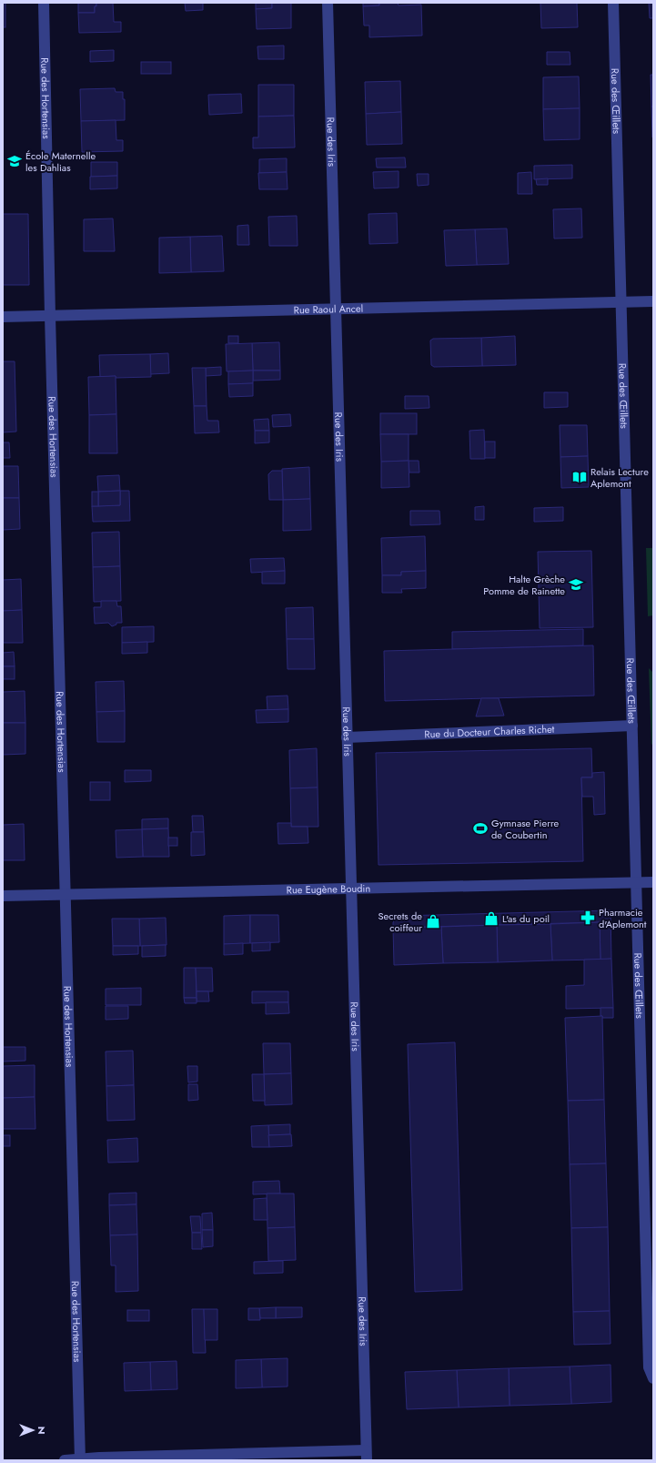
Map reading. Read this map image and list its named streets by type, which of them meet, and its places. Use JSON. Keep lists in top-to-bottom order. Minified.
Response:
{"streets":{"street":["Rue des Hortensias","Rue des Œillets","Rue des Iris","Rue Raoul Ancel","Rue du Docteur Charles Richet","Rue Eugène Boudin"]},"crossings":[["Rue des Hortensias","Rue Raoul Ancel"],["Rue des Hortensias","Rue Eugène Boudin"],["Rue des Œillets","Rue Raoul Ancel"],["Rue des Œillets","Rue du Docteur Charles Richet"],["Rue des Œillets","Rue Eugène Boudin"],["Rue des Iris","Rue Raoul Ancel"],["Rue des Iris","Rue du Docteur Charles Richet"],["Rue des Iris","Rue Eugène Boudin"]],"places":{"school or university":["École Maternelle les Dahlias","Halte Grèche Pomme de Rainette"],"library":["Relais Lecture Aplemont"],"sports":["Gymnase Pierre de Coubertin"],"pharmacy":["Pharmacie d'Aplemont"],"shop":["L'as du poil","Secrets de coiffeur"]},"north":"right"}
